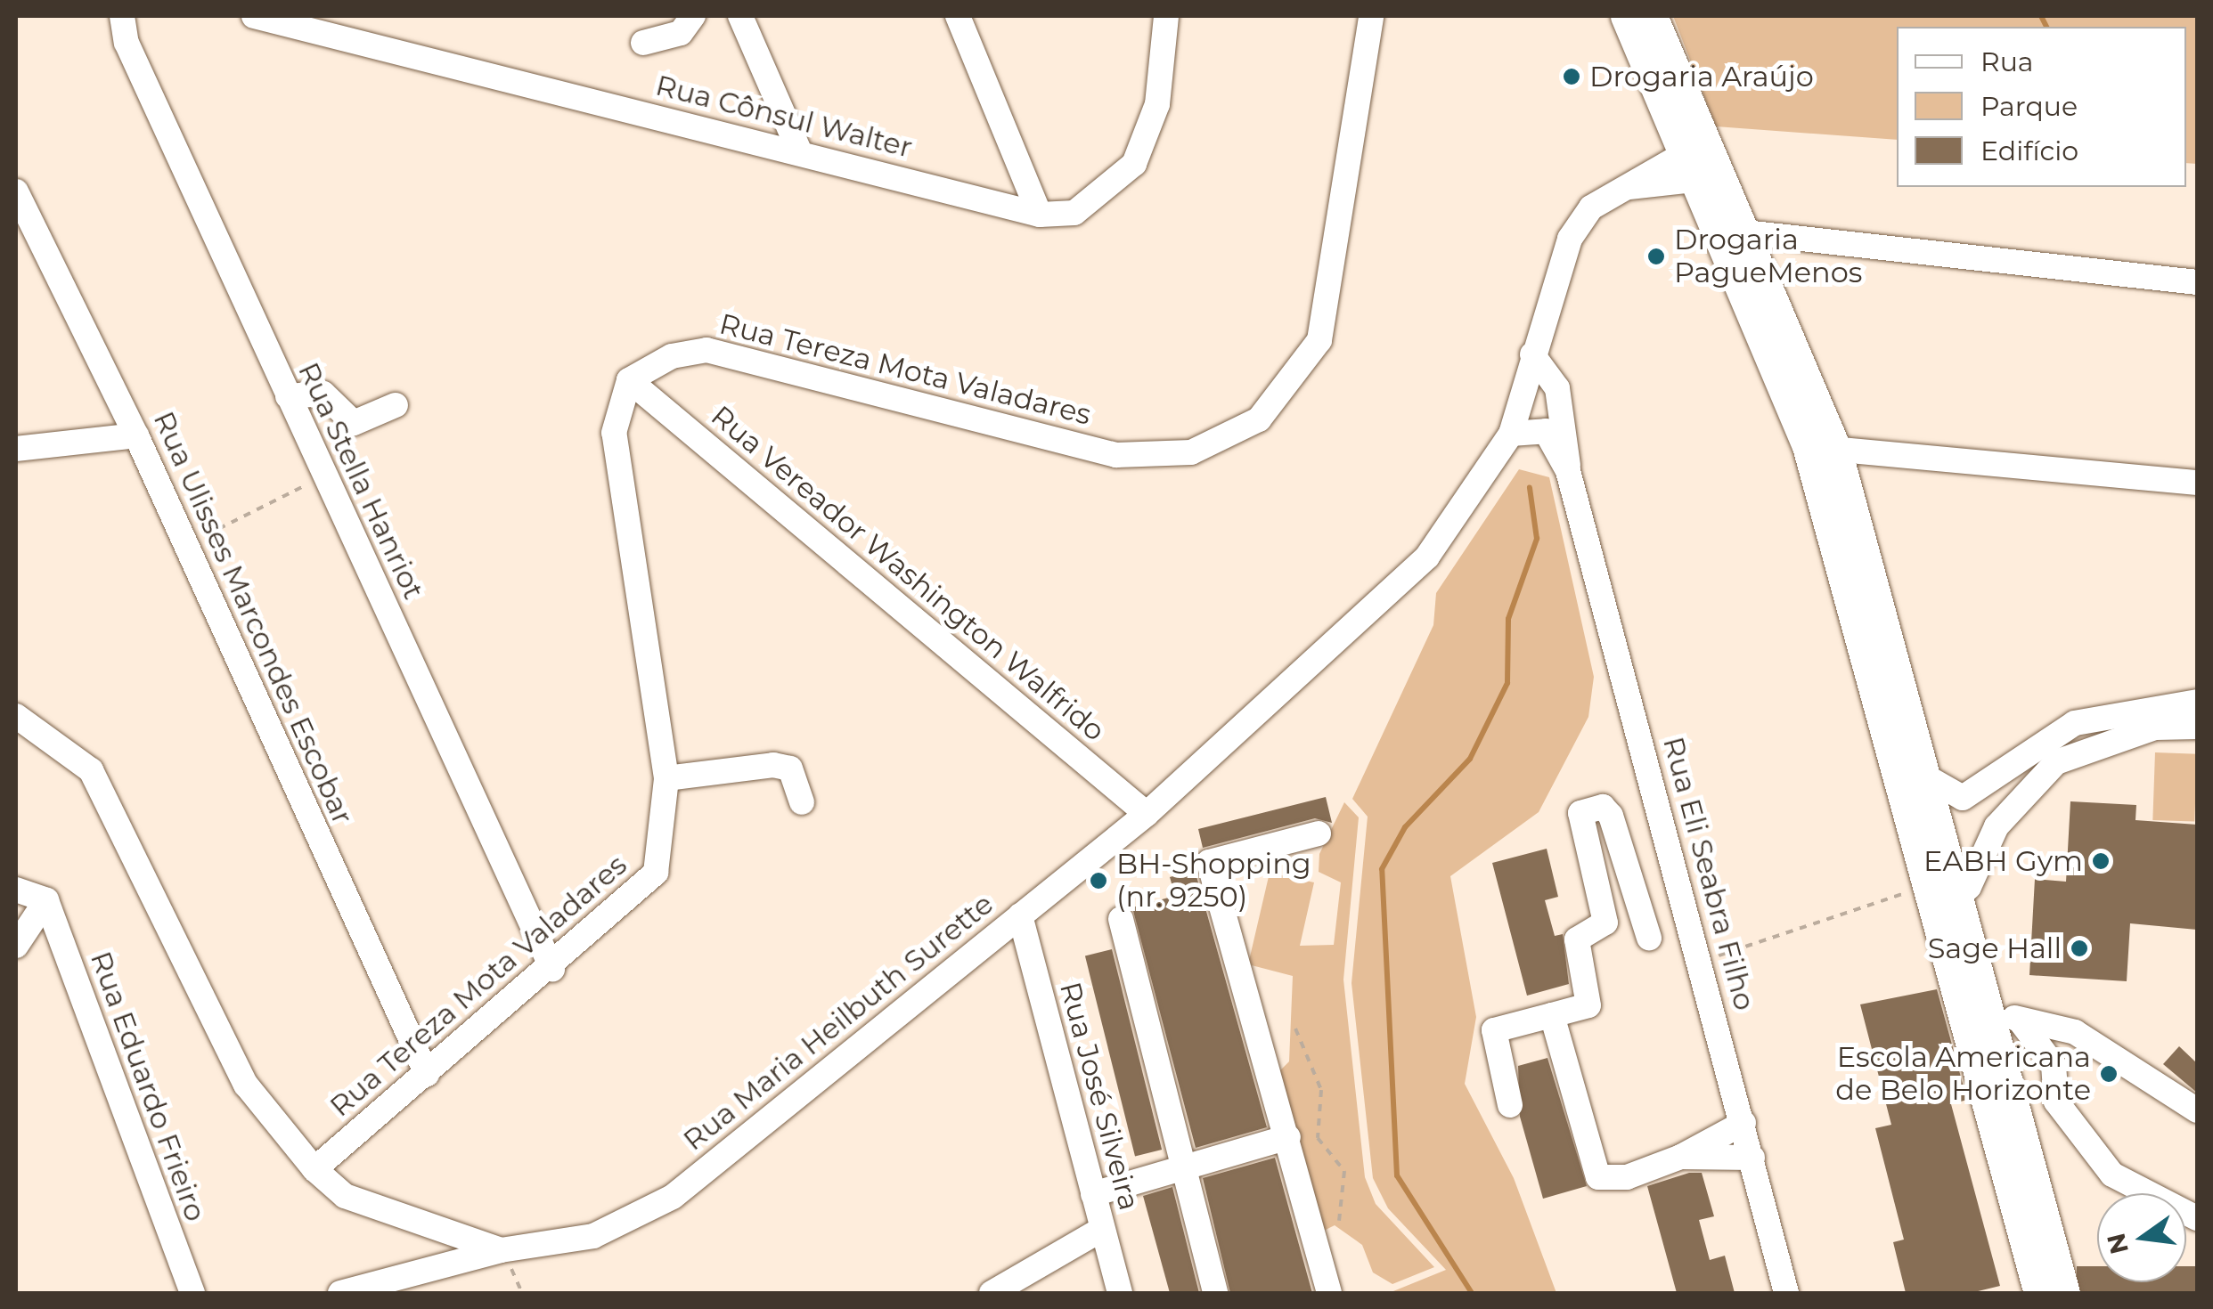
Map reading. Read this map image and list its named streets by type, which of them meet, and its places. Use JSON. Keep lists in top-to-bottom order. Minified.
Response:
{"streets":{"street":["Rua Cônsul Walter","Rua Tereza Mota Valadares","Rua Stella Hanriot","Rua Vereador Washington Walfrido","Rua Ulisses Marcondes Escobar","Rua Eli Seabra Filho","Rua Maria Heilbuth Surette","Rua Eduardo Frieiro","Rua José Silveira"]},"crossings":[["Rua Tereza Mota Valadares","Rua Stella Hanriot"],["Rua Tereza Mota Valadares","Rua Vereador Washington Walfrido"],["Rua Tereza Mota Valadares","Rua Ulisses Marcondes Escobar"],["Rua Tereza Mota Valadares","Rua Maria Heilbuth Surette"],["Rua Vereador Washington Walfrido","Rua Maria Heilbuth Surette"],["Rua Eli Seabra Filho","Rua Maria Heilbuth Surette"],["Rua Maria Heilbuth Surette","Rua José Silveira"]],"places":["Drogaria Araújo","Drogaria PagueMenos","EABH Gym","BH-Shopping (nr. 9250)","Sage Hall","Escola Americana de Belo Horizonte"],"legend":["Rua","Parque","Edifício"],"north":"left"}
